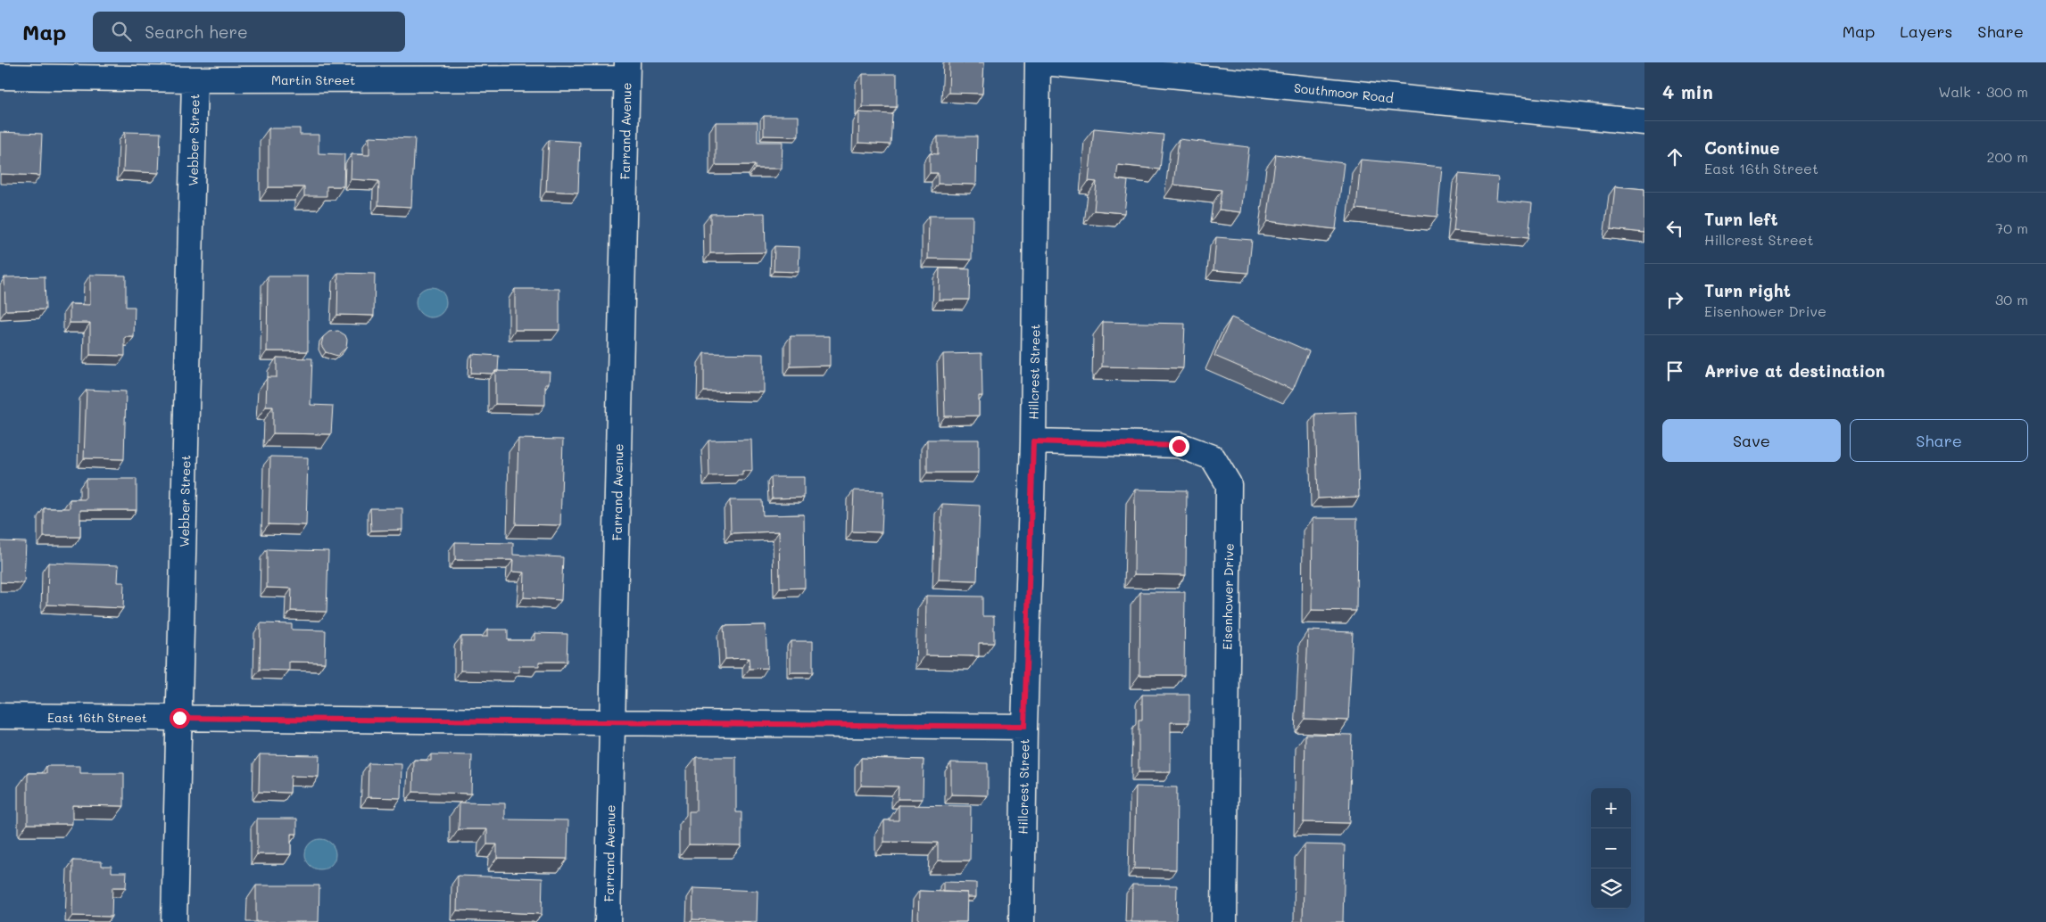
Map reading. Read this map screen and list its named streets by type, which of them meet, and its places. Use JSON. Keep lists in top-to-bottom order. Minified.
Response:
{"streets":{"street":["Martin Street","Southmoor Road","Farrand Avenue","Webber Street","Hillcrest Street","Eisenhower Drive","East 16th Street"]},"crossings":[["Martin Street","Farrand Avenue"],["Martin Street","Webber Street"],["Farrand Avenue","East 16th Street"],["Webber Street","East 16th Street"],["Hillcrest Street","Eisenhower Drive"],["Hillcrest Street","East 16th Street"]],"page":{"header":"Map","search":"Search here","nav":["Map","Layers","Share"],"heading":["4 min","Walk · 300 m"],"list":[["Continue","East 16th Street","200 m"],["Turn left","Hillcrest Street","70 m"],["Turn right","Eisenhower Drive","30 m"],"Arrive at destination"],"buttons":["Save","Share"],"map_buttons":["+","−"]}}
